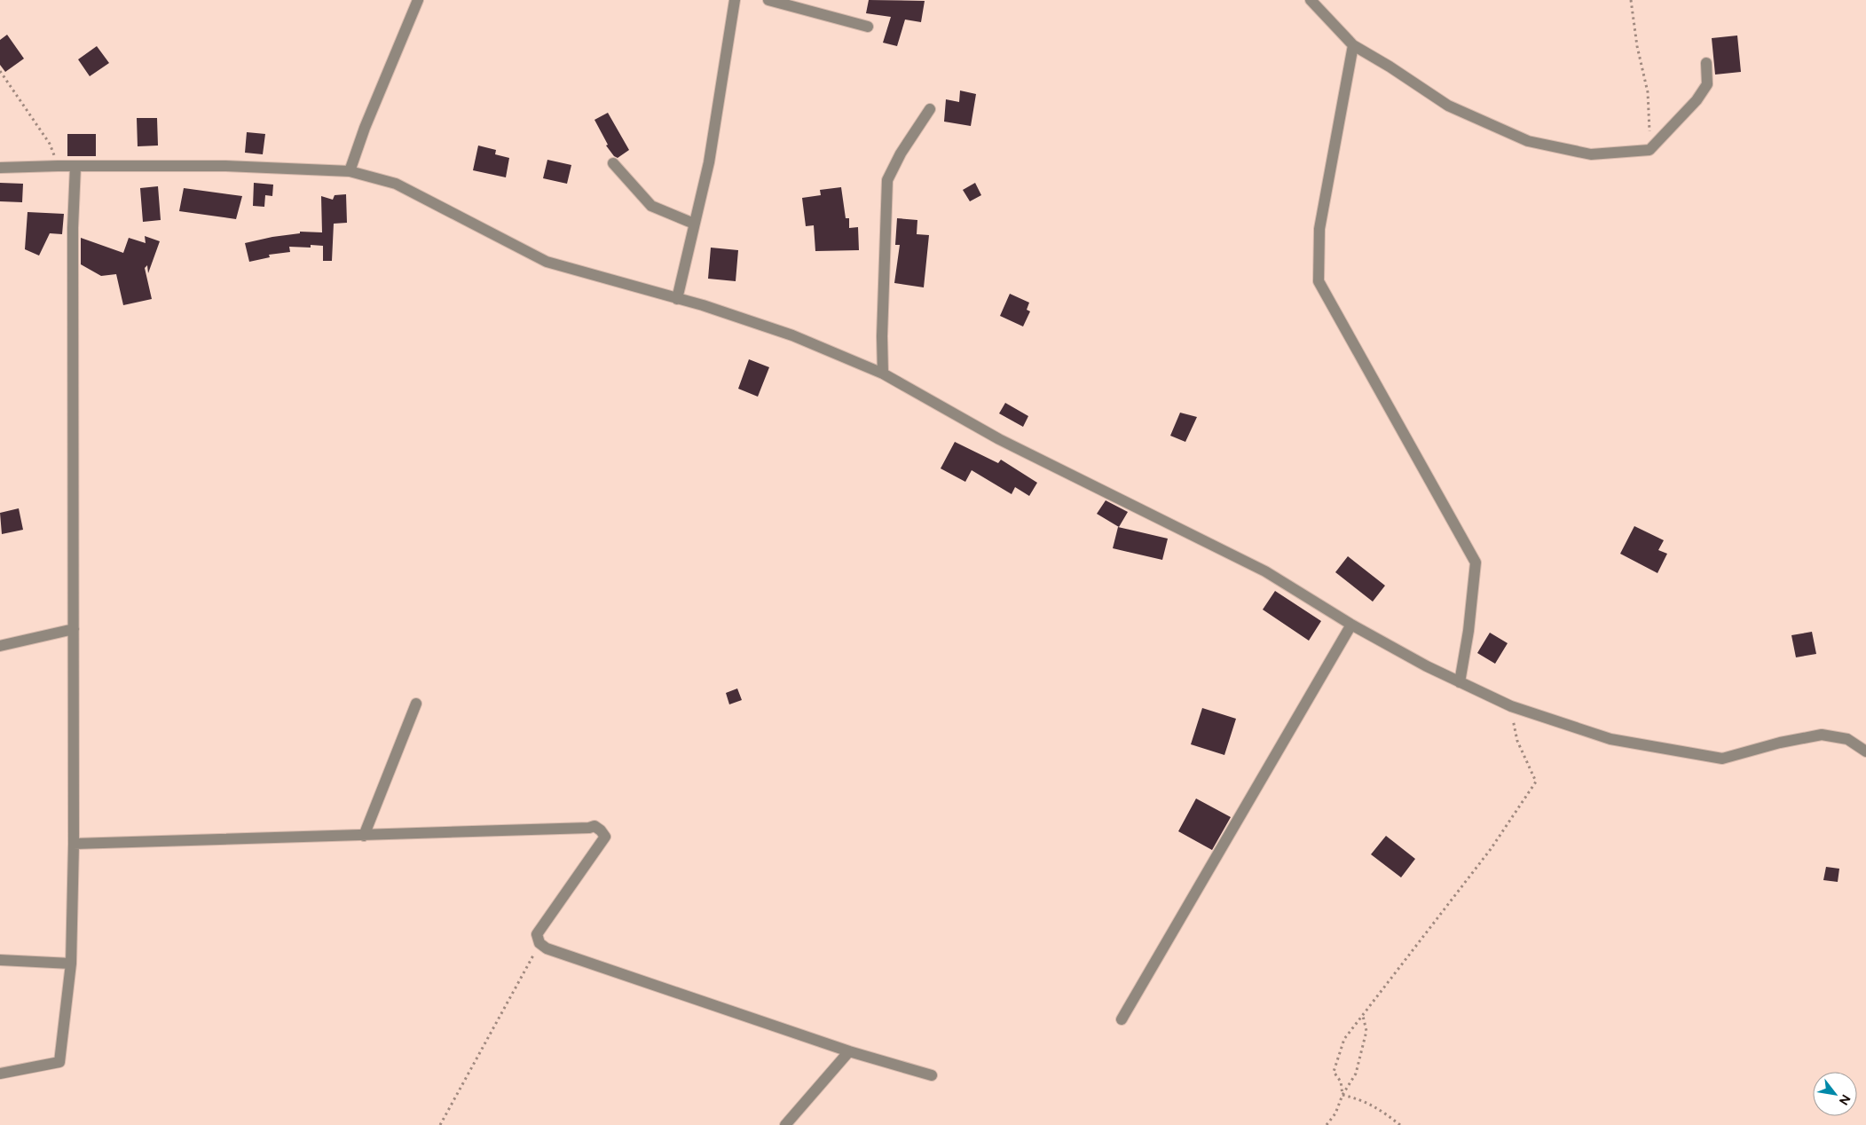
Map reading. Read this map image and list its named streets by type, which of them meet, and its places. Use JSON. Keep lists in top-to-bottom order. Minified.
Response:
{"north":"bottom right"}
